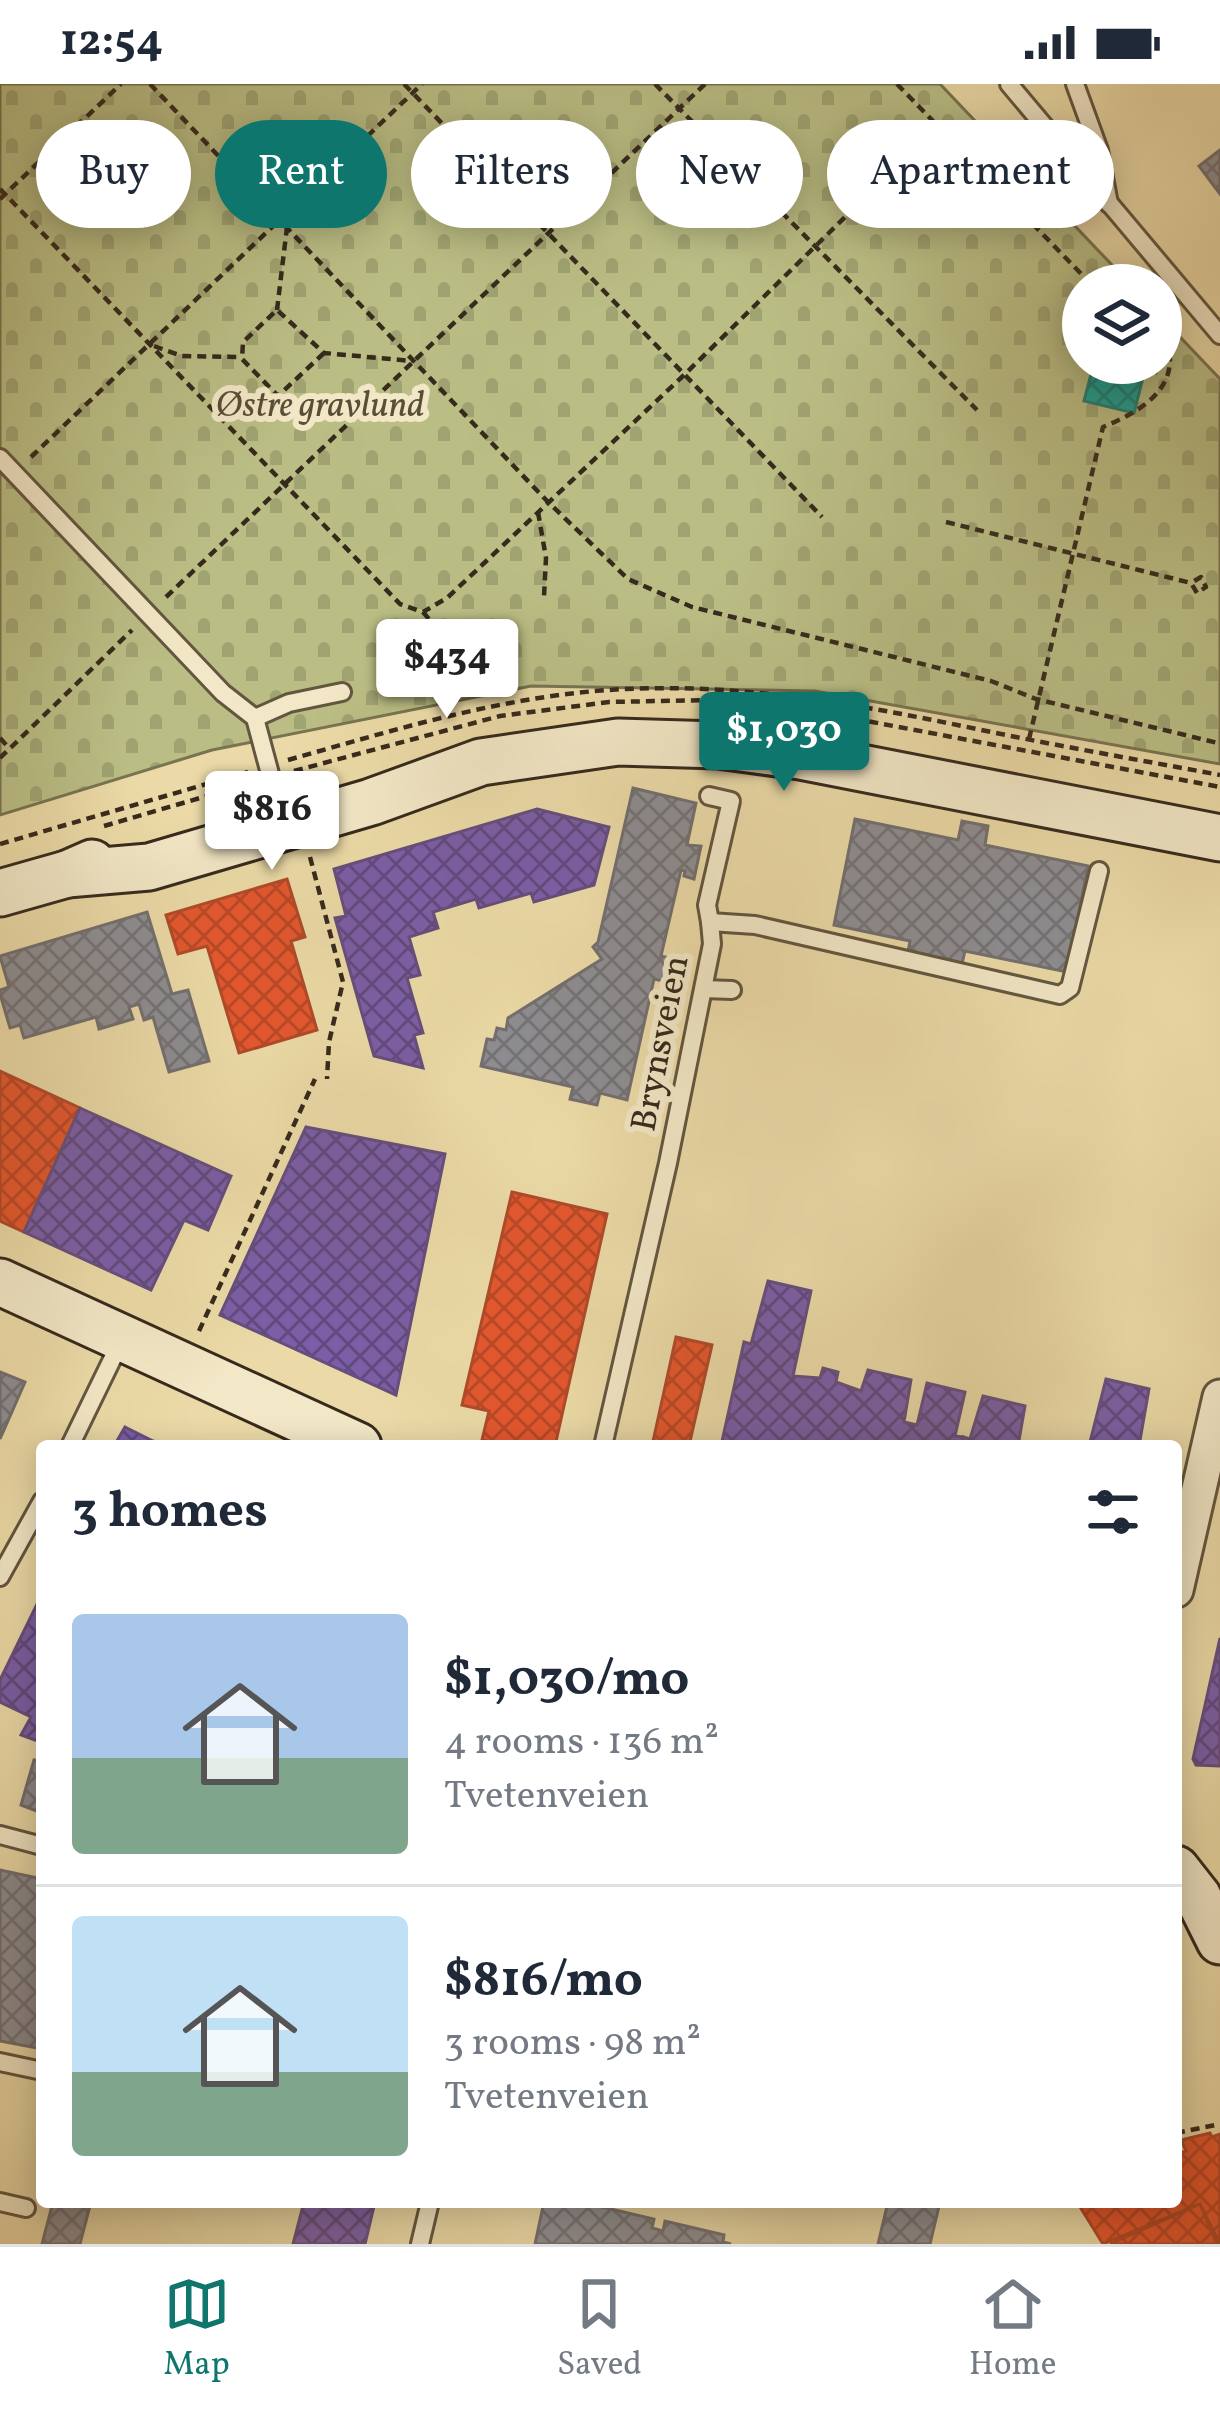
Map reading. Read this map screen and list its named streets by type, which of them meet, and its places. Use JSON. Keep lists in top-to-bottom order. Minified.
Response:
{"streets":{"lane":["Brynsveien"]},"parks":["Østre gravlund"],"page":{"status":"12:54","chip":["Buy","Rent","Filters","New","Apartment"],"price":["$434","$1,030","$816"],"heading":"3 homes","list":[{"name":"$1,030/mo","note":"4 rooms · 136 m² · Tvetenveien"},{"name":"$816/mo","note":"3 rooms · 98 m² · Tvetenveien"}],"tabs":["Map","Saved","Home"]}}
